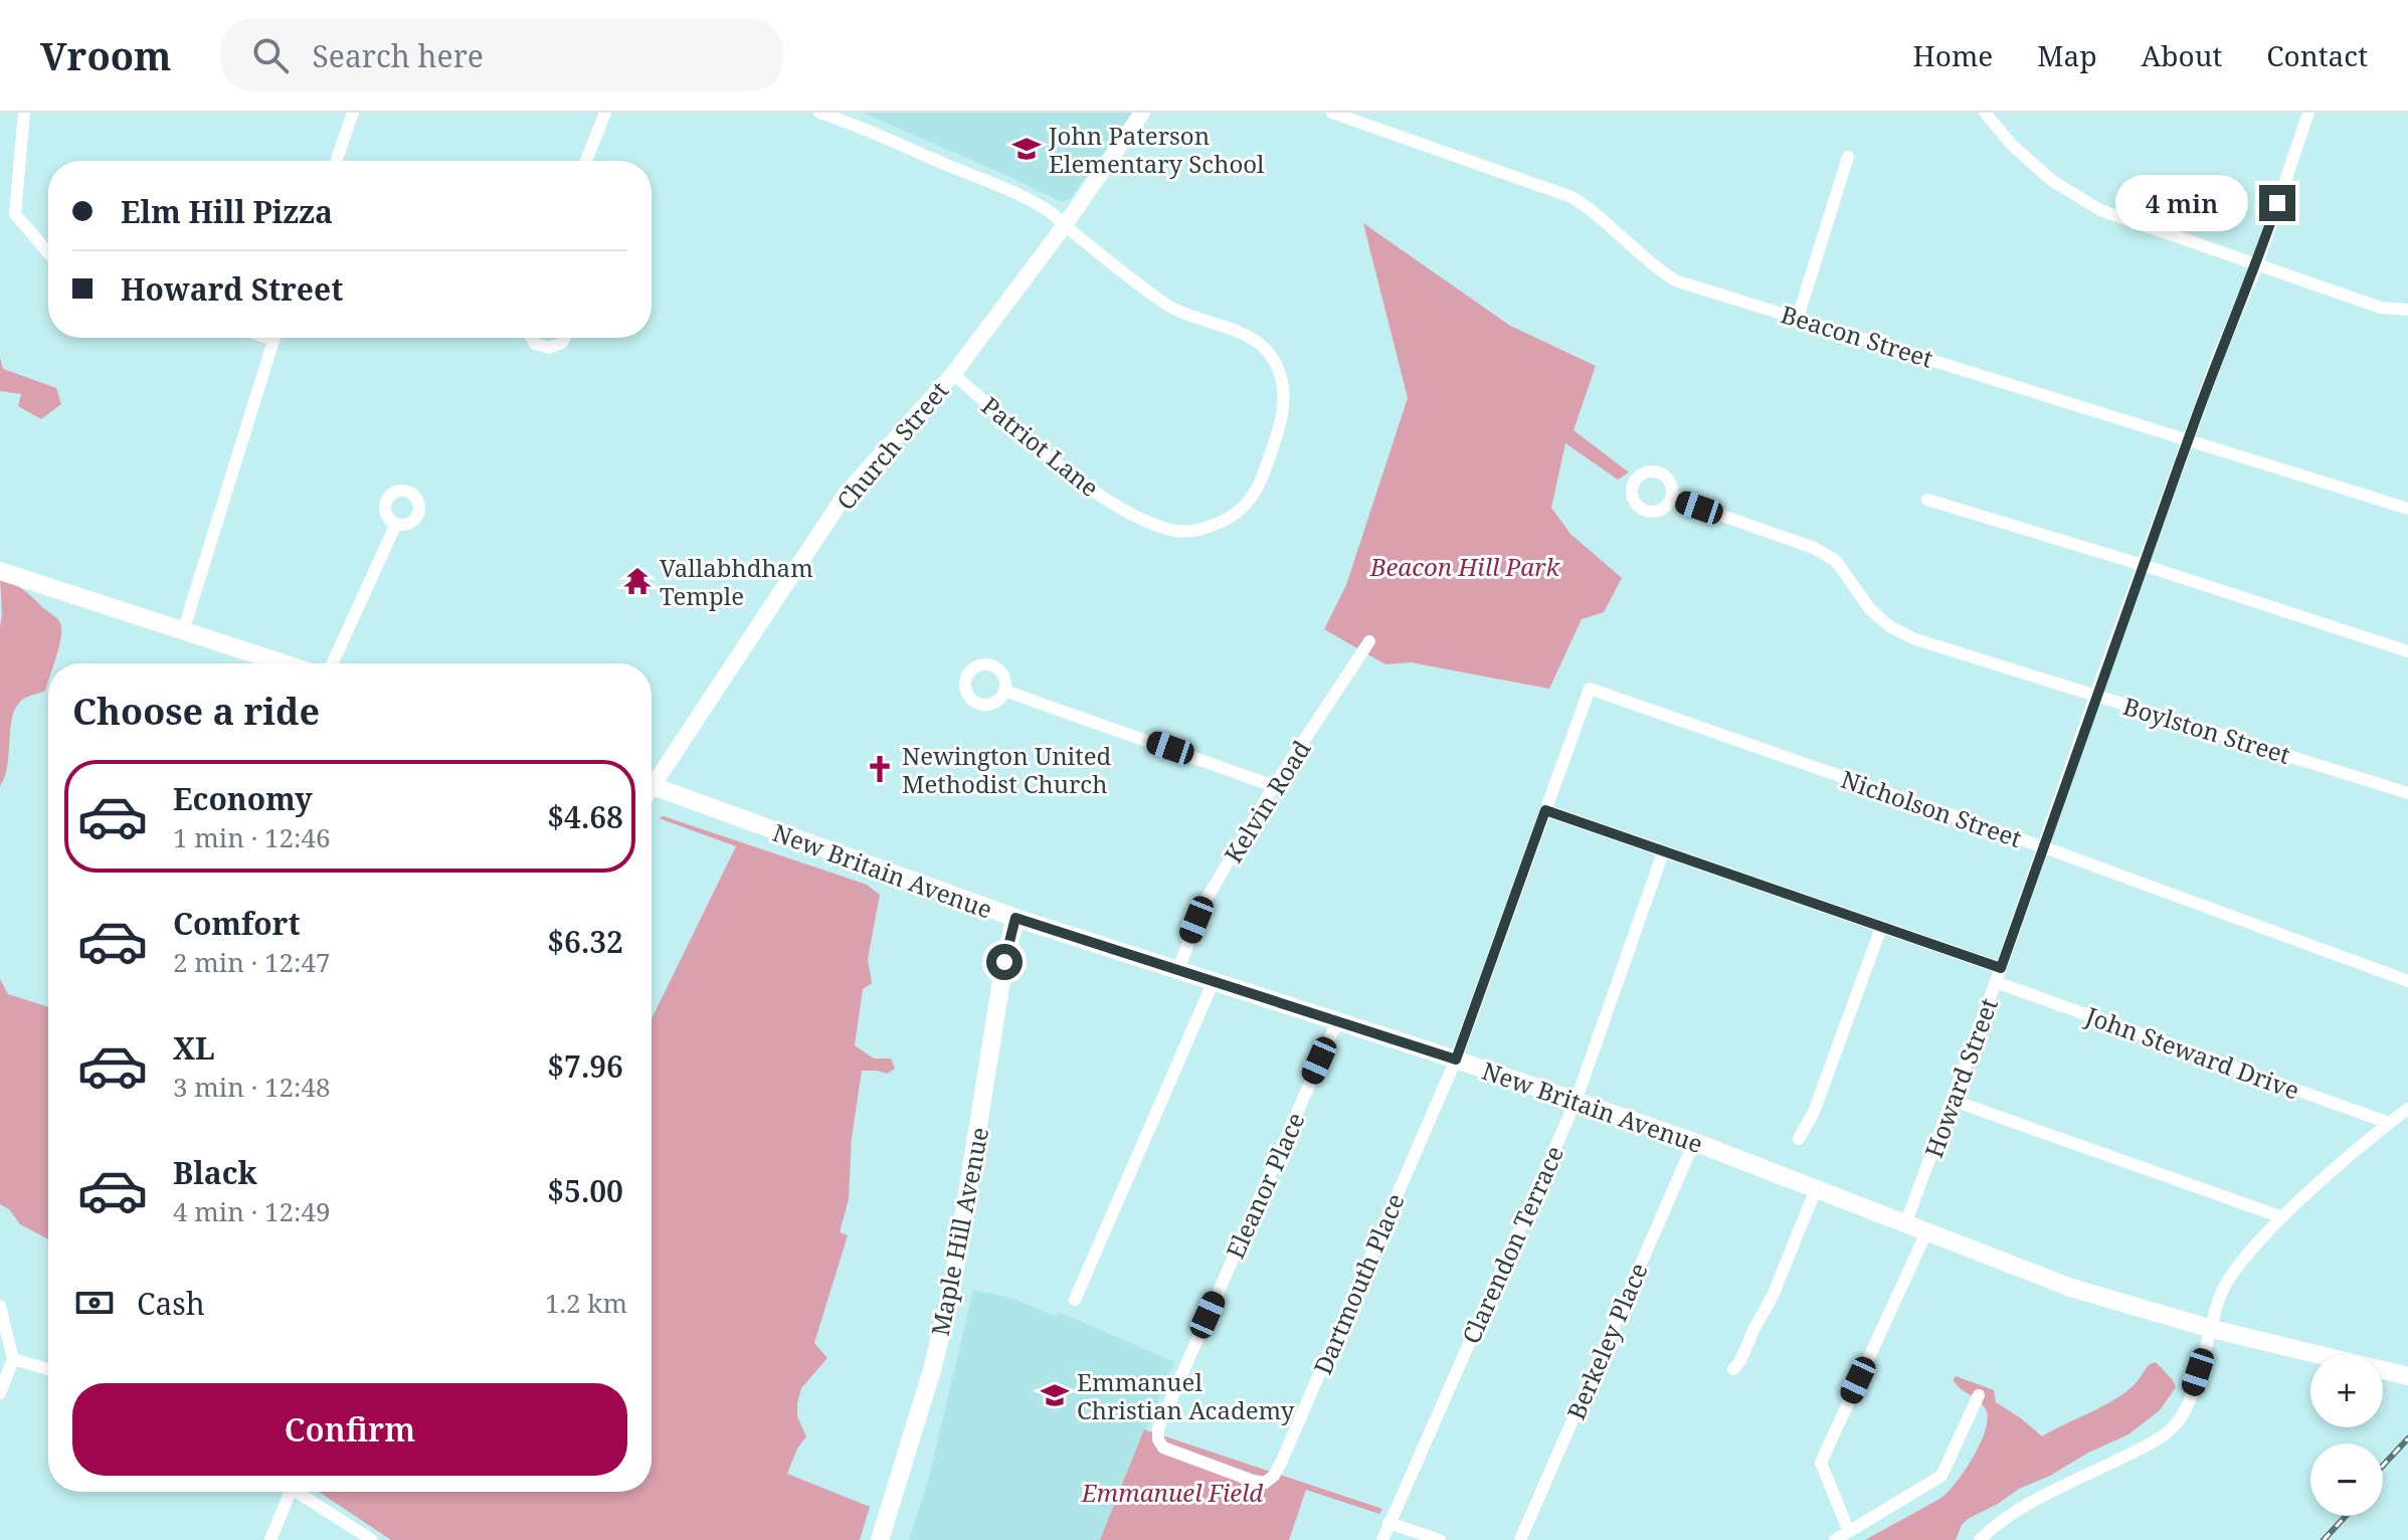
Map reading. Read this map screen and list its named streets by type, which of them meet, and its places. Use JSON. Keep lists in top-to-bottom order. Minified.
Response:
{"streets":{"main road":["New Britain Avenue","Maple Hill Avenue"],"street":["Beacon Street","Church Street","Patriot Lane","Boylston Street","Kelvin Road","Nicholson Street","John Steward Drive","Howard Street","Eleanor Place","Clarendon Terrace","Dartmouth Place","Berkeley Place"]},"crossings":[["Beacon Street","Howard Street"],["Church Street","Patriot Lane"],["Boylston Street","Howard Street"],["Kelvin Road","New Britain Avenue"],["Nicholson Street","Howard Street"],["New Britain Avenue","Howard Street"],["New Britain Avenue","Eleanor Place"],["New Britain Avenue","Maple Hill Avenue"],["New Britain Avenue","Clarendon Terrace"],["New Britain Avenue","Dartmouth Place"],["New Britain Avenue","Berkeley Place"],["John Steward Drive","Howard Street"],["Eleanor Place","Dartmouth Place"]],"parks":["Beacon Hill Park","Emmanuel Field"],"places":{"school or university":["John Paterson Elementary School","Emmanuel Christian Academy"],"temple":["Vallabhdham Temple"],"church":["Newington United Methodist Church"]},"page":{"header":"Vroom","search":"Search here","nav":["Home","Map","About","Contact"],"banner":["Elm Hill Pizza","Howard Street"],"bubble":"4 min","heading":"Choose a ride","list":[{"name":"Economy","note":"1 min · 12:46","value":"$4.68"},{"name":"Comfort","note":"2 min · 12:47","value":"$6.32"},{"name":"XL","note":"3 min · 12:48","value":"$7.96"},{"name":"Black","note":"4 min · 12:49","value":"$5.00"}],"pay":["Cash","1.2 km"],"map_buttons":["+","−"],"buttons":"Confirm"}}
